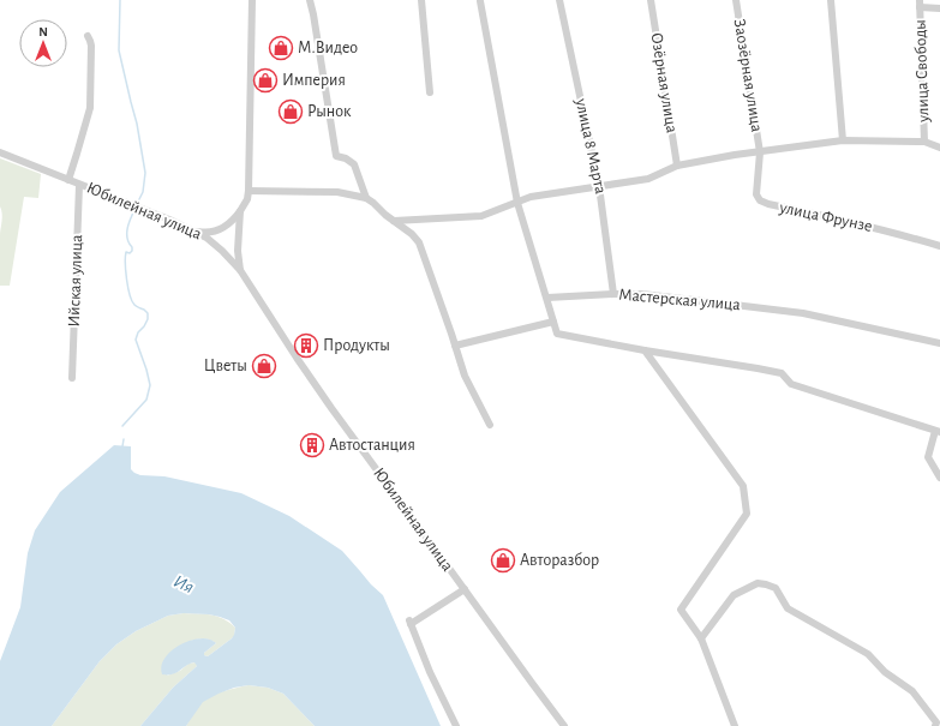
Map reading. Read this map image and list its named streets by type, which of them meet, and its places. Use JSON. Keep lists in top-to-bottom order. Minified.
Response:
{"streets":{"street":["улица Свободы","Заозёрная улица","Озёрная улица","улица 8 Марта","Юбилейная улица","улица Фрунзе","Ийская улица","Мастерская улица"]},"crossings":[["Заозёрная улица","улица Фрунзе"],["улица 8 Марта","Мастерская улица"],["Юбилейная улица","Ийская улица"]],"water":["Ия"],"places":{"shop":["М.Видео","Империя","Рынок","Цветы","Авторазбор"],"building":["Продукты","Автостанция"]},"north":"top"}
